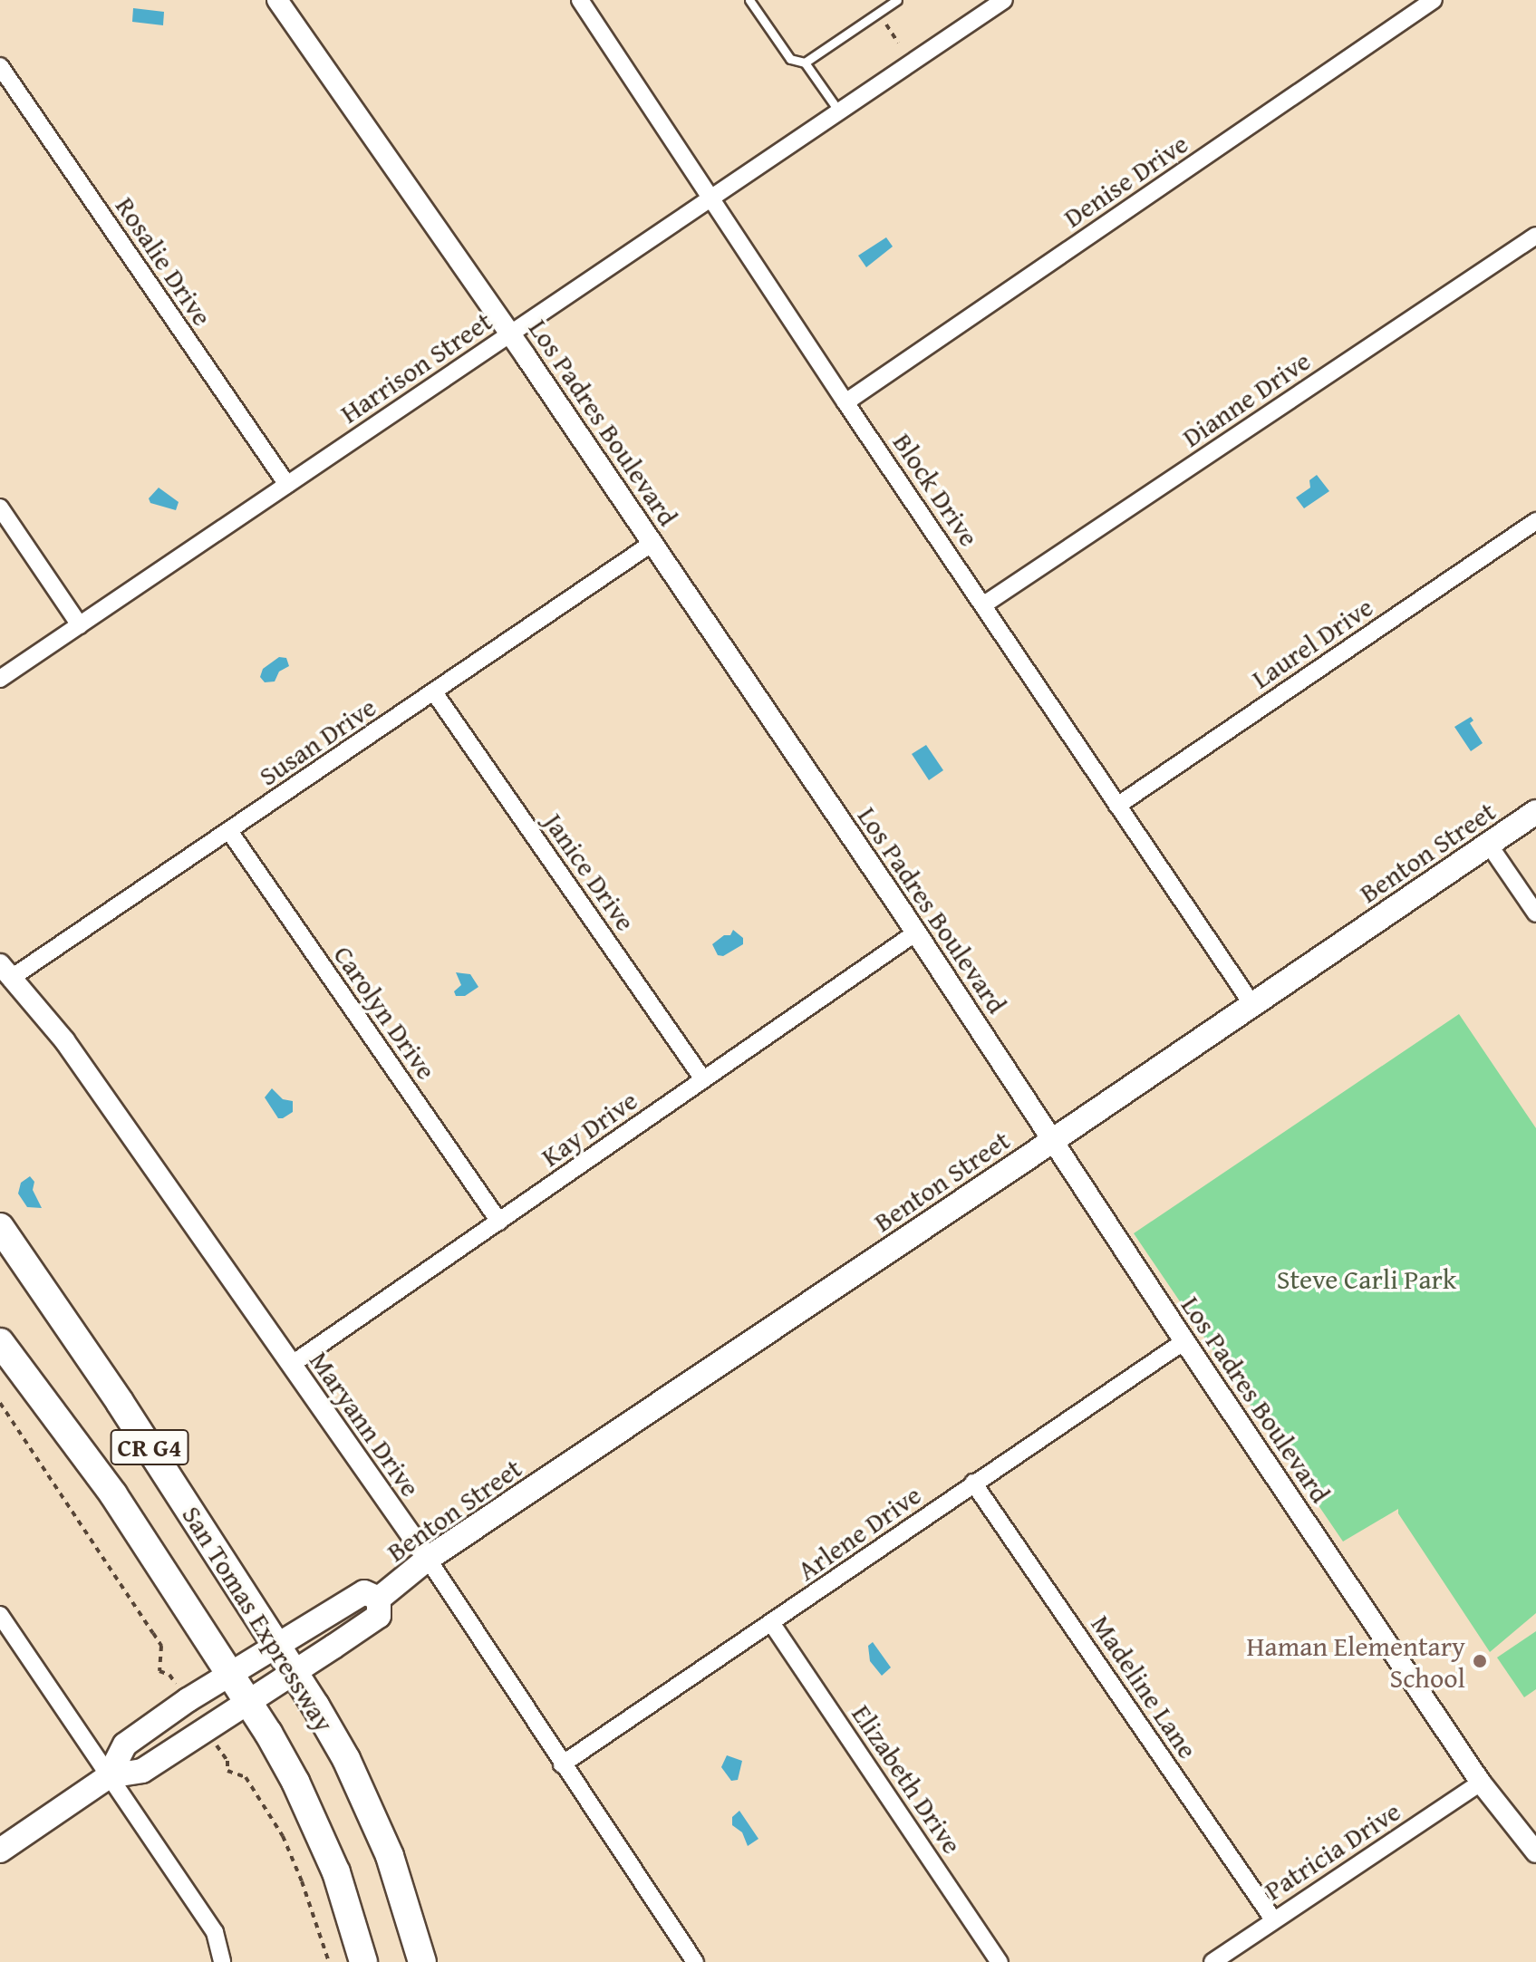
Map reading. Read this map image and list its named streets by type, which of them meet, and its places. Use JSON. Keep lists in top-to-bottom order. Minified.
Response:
{"streets":{"highway":["CR G4","San Tomas Expressway"],"main road":["Benton Street"],"street":["Denise Drive","Rosalie Drive","Harrison Street","Dianne Drive","Los Padres Boulevard","Block Drive","Laurel Drive","Susan Drive","Janice Drive","Carolyn Drive","Kay Drive","Maryann Drive","Arlene Drive","Madeline Lane","Elizabeth Drive","Patricia Drive"]},"crossings":[["Denise Drive","Block Drive"],["Rosalie Drive","Harrison Street"],["Harrison Street","Los Padres Boulevard"],["Harrison Street","Block Drive"],["Dianne Drive","Block Drive"],["Los Padres Boulevard","Susan Drive"],["Los Padres Boulevard","Benton Street"],["Los Padres Boulevard","Kay Drive"],["Los Padres Boulevard","Arlene Drive"],["Los Padres Boulevard","Patricia Drive"],["Block Drive","Laurel Drive"],["Block Drive","Benton Street"],["Susan Drive","Janice Drive"],["Susan Drive","Carolyn Drive"],["Susan Drive","Maryann Drive"],["Benton Street","Maryann Drive"],["Benton Street","San Tomas Expressway"],["Janice Drive","Kay Drive"],["Carolyn Drive","Kay Drive"],["Kay Drive","Maryann Drive"],["Maryann Drive","Arlene Drive"],["Arlene Drive","Madeline Lane"],["Arlene Drive","Elizabeth Drive"],["Madeline Lane","Patricia Drive"]],"parks":["Steve Carli Park"],"places":["Haman Elementary School"]}
